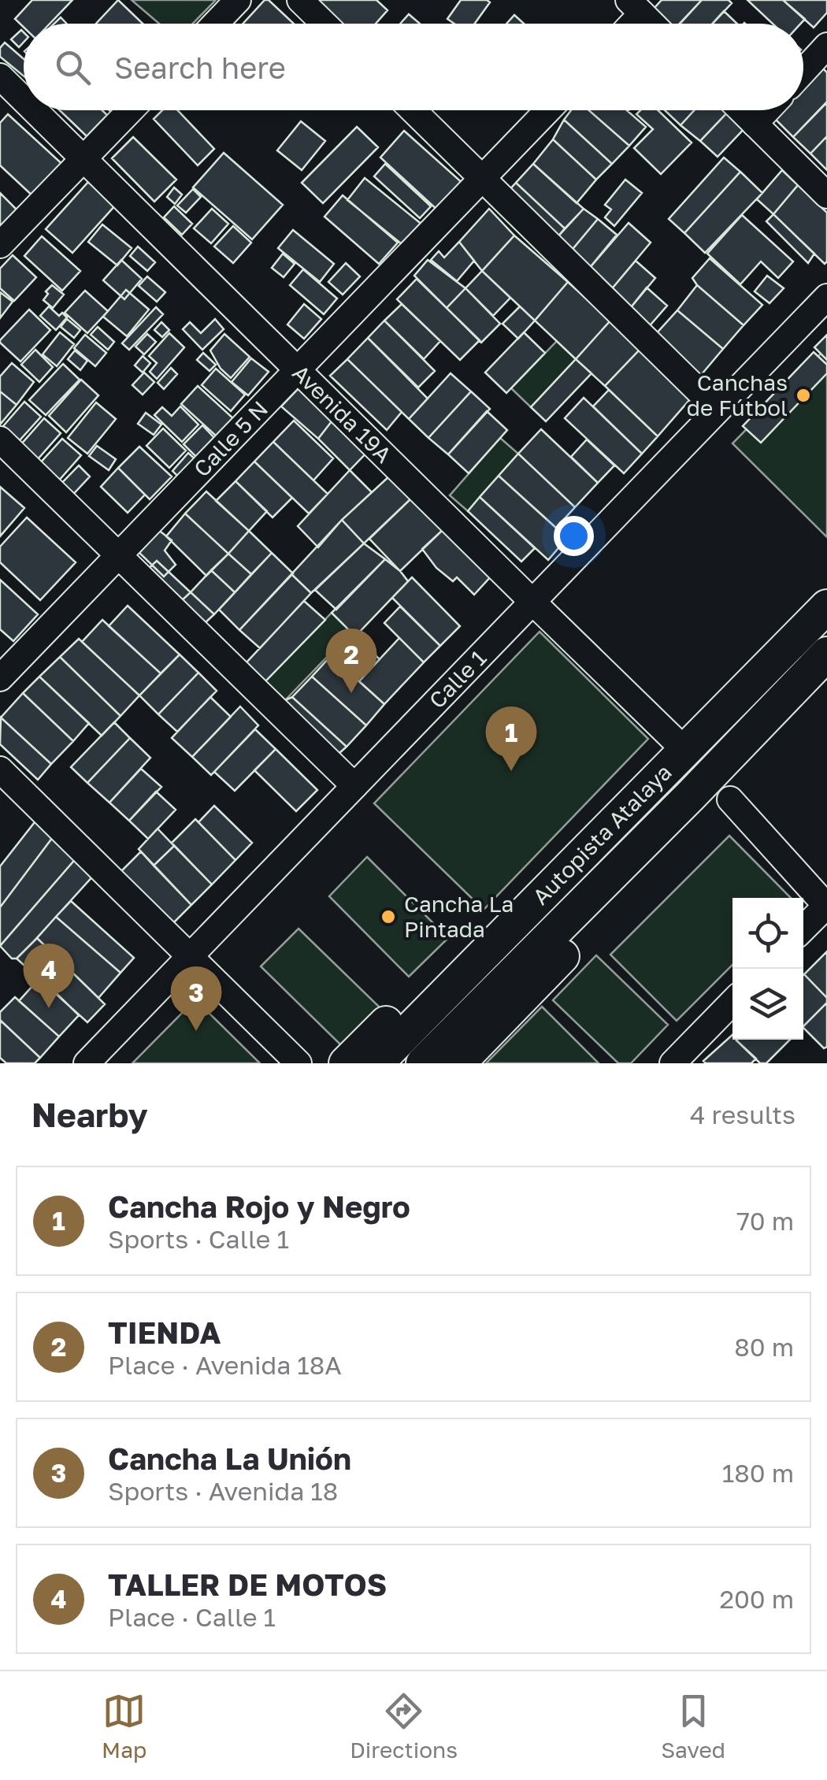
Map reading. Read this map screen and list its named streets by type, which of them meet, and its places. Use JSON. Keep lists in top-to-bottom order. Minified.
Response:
{"streets":{"main road":["Autopista Atalaya"],"street":["Avenida 19A","Calle 5 N","Calle 1"]},"crossings":[["Avenida 19A","Calle 5 N"],["Avenida 19A","Calle 1"],["Avenida 19A","Autopista Atalaya"]],"places":["Canchas de Fútbol","Cancha La Pintada"],"page":{"search":"Search here","pins":["2","1","4","3"],"heading":["Nearby","4 results"],"list":[{"mark":"1","name":"Cancha Rojo y Negro","note":"Sports · Calle 1","value":"70 m"},{"mark":"2","name":"TIENDA","note":"Place · Avenida 18A","value":"80 m"},{"mark":"3","name":"Cancha La Unión","note":"Sports · Avenida 18","value":"180 m"},{"mark":"4","name":"TALLER DE MOTOS","note":"Place · Calle 1","value":"200 m"}],"nav":["Map","Directions","Saved"]}}
